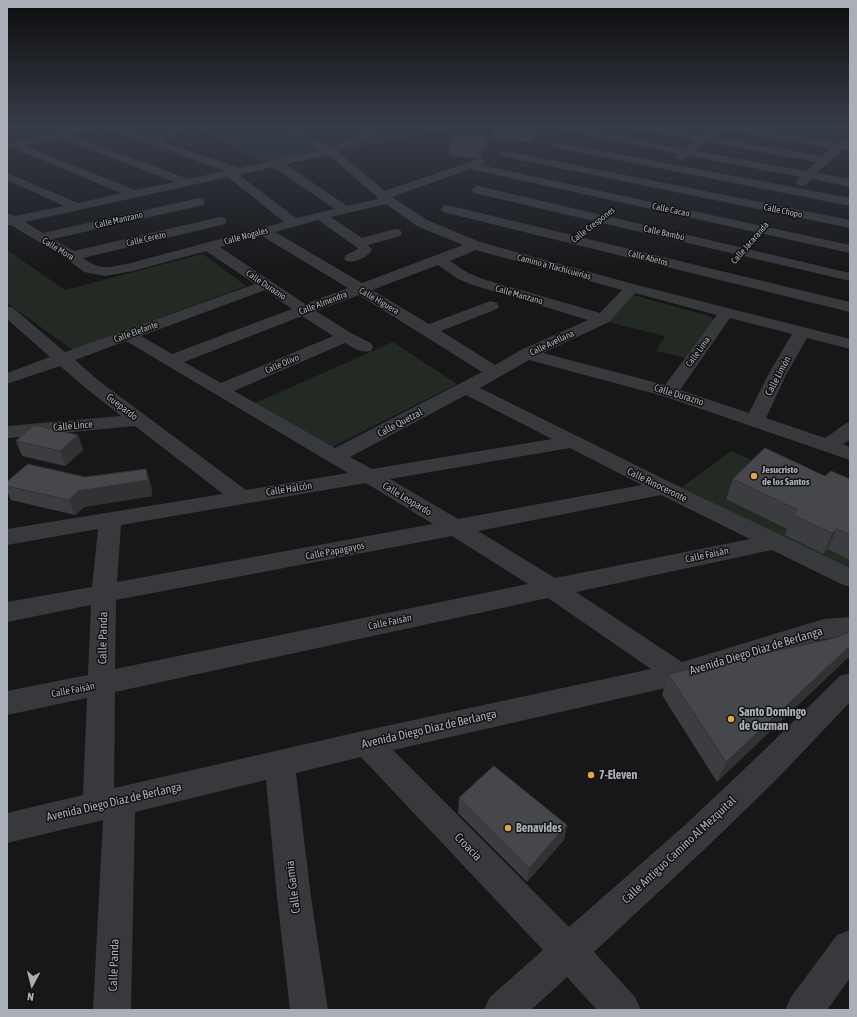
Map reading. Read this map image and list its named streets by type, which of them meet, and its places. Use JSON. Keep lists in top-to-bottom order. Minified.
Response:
{"streets":{"street":["Calle Cacao","Calle Chopo","Calle Manzano","Calle Crespones","Calle Bambú","Calle Nogales","Calle Cerezo","Calle Jacaranda","Calle Mora","Calle Abetos","Camino a Tlachicuerías","Calle Durazno","Calle Higuera","Calle Almendra","Calle Elefante","Calle Avellana","Calle Lima","Calle Olivo","Calle Limón","Guepardo","Calle Quetzal","Calle Lince","Calle Rinoceronte","Calle Halcón","Calle Leopardo","Calle Papagayos","Calle Faisán","Calle Panda","Avenida Diego Díaz de Berlanga","Croacia","Calle Antiguo Camino Al Mezquital","Calle Gamia"]},"crossings":[["Calle Cacao","Calle Crespones"],["Calle Cacao","Calle Jacaranda"],["Calle Chopo","Calle Crespones"],["Calle Chopo","Calle Jacaranda"],["Calle Manzano","Calle Mora"],["Calle Manzano","Calle Almendra"],["Calle Manzano","Calle Avellana"],["Calle Crespones","Calle Bambú"],["Calle Crespones","Calle Abetos"],["Calle Bambú","Calle Jacaranda"],["Calle Bambú","Calle Abetos"],["Calle Nogales","Calle Mora"],["Calle Nogales","Camino a Tlachicuerías"],["Calle Nogales","Calle Durazno"],["Calle Nogales","Calle Higuera"],["Calle Cerezo","Calle Mora"],["Calle Jacaranda","Calle Abetos"],["Calle Jacaranda","Camino a Tlachicuerías"],["Camino a Tlachicuerías","Calle Almendra"],["Camino a Tlachicuerías","Calle Avellana"],["Camino a Tlachicuerías","Calle Lima"],["Camino a Tlachicuerías","Calle Limón"],["Calle Durazno","Calle Almendra"],["Calle Durazno","Calle Elefante"],["Calle Durazno","Calle Avellana"],["Calle Durazno","Calle Lima"],["Calle Durazno","Calle Olivo"],["Calle Durazno","Calle Limón"],["Calle Higuera","Calle Almendra"],["Calle Higuera","Calle Avellana"],["Calle Almendra","Calle Leopardo"],["Calle Elefante","Guepardo"],["Calle Elefante","Calle Leopardo"],["Calle Avellana","Calle Quetzal"],["Calle Avellana","Calle Rinoceronte"],["Calle Olivo","Calle Leopardo"],["Guepardo","Calle Lince"],["Guepardo","Calle Halcón"],["Calle Quetzal","Calle Rinoceronte"],["Calle Quetzal","Calle Leopardo"],["Calle Rinoceronte","Calle Halcón"],["Calle Rinoceronte","Calle Papagayos"],["Calle Rinoceronte","Calle Faisán"],["Calle Halcón","Calle Leopardo"],["Calle Halcón","Calle Panda"],["Calle Leopardo","Calle Papagayos"],["Calle Leopardo","Calle Faisán"],["Calle Leopardo","Avenida Diego Díaz de Berlanga"],["Calle Papagayos","Calle Panda"],["Calle Faisán","Calle Panda"],["Calle Panda","Avenida Diego Díaz de Berlanga"],["Avenida Diego Díaz de Berlanga","Croacia"],["Avenida Diego Díaz de Berlanga","Calle Gamia"],["Croacia","Calle Antiguo Camino Al Mezquital"]],"places":["Jesucristo de los Santos","Santo Domingo de Guzman","7-Eleven","Benavides"],"north":"bottom"}
